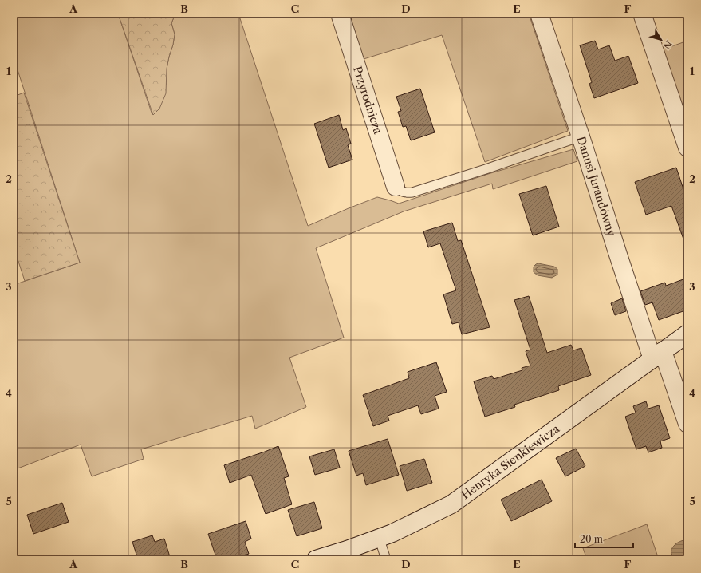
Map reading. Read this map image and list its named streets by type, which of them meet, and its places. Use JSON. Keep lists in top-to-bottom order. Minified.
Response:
{"streets":{"street":["Przyrodnicza","Danusi Jurandówny","Henryka Sienkiewicza"]},"crossings":[["Danusi Jurandówny","Henryka Sienkiewicza"]],"scale_bar":"20 m","north":"bottom right","grid":{"columns":["A","B","C","D","E","F"],"rows":["1","2","3","4","5"]}}
